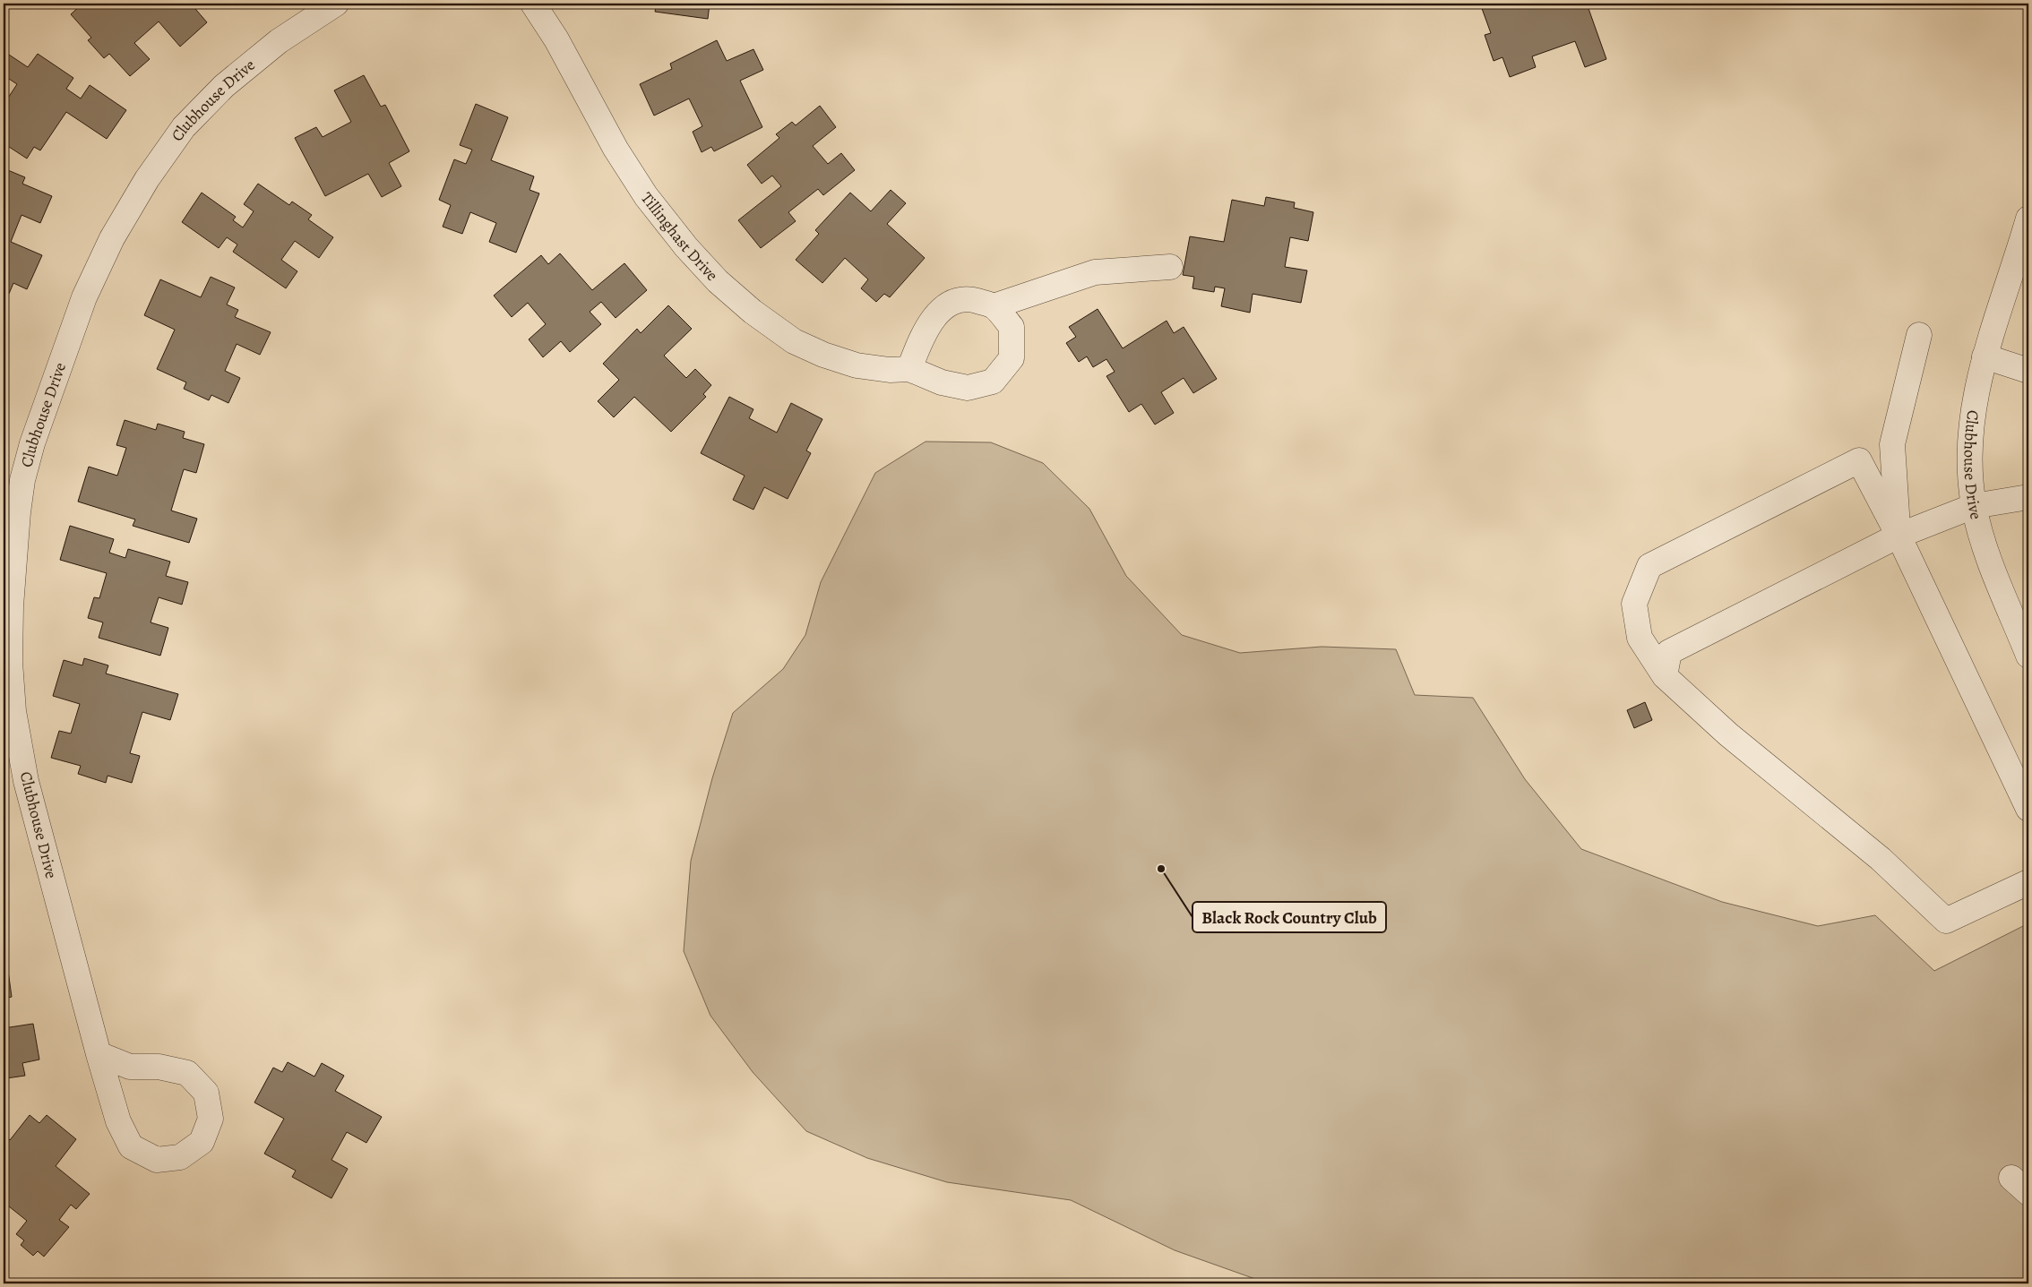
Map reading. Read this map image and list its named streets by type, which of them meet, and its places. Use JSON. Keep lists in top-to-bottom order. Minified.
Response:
{"streets":{"street":["Clubhouse Drive","Tillinghast Drive"]},"places":["Black Rock Country Club"]}
